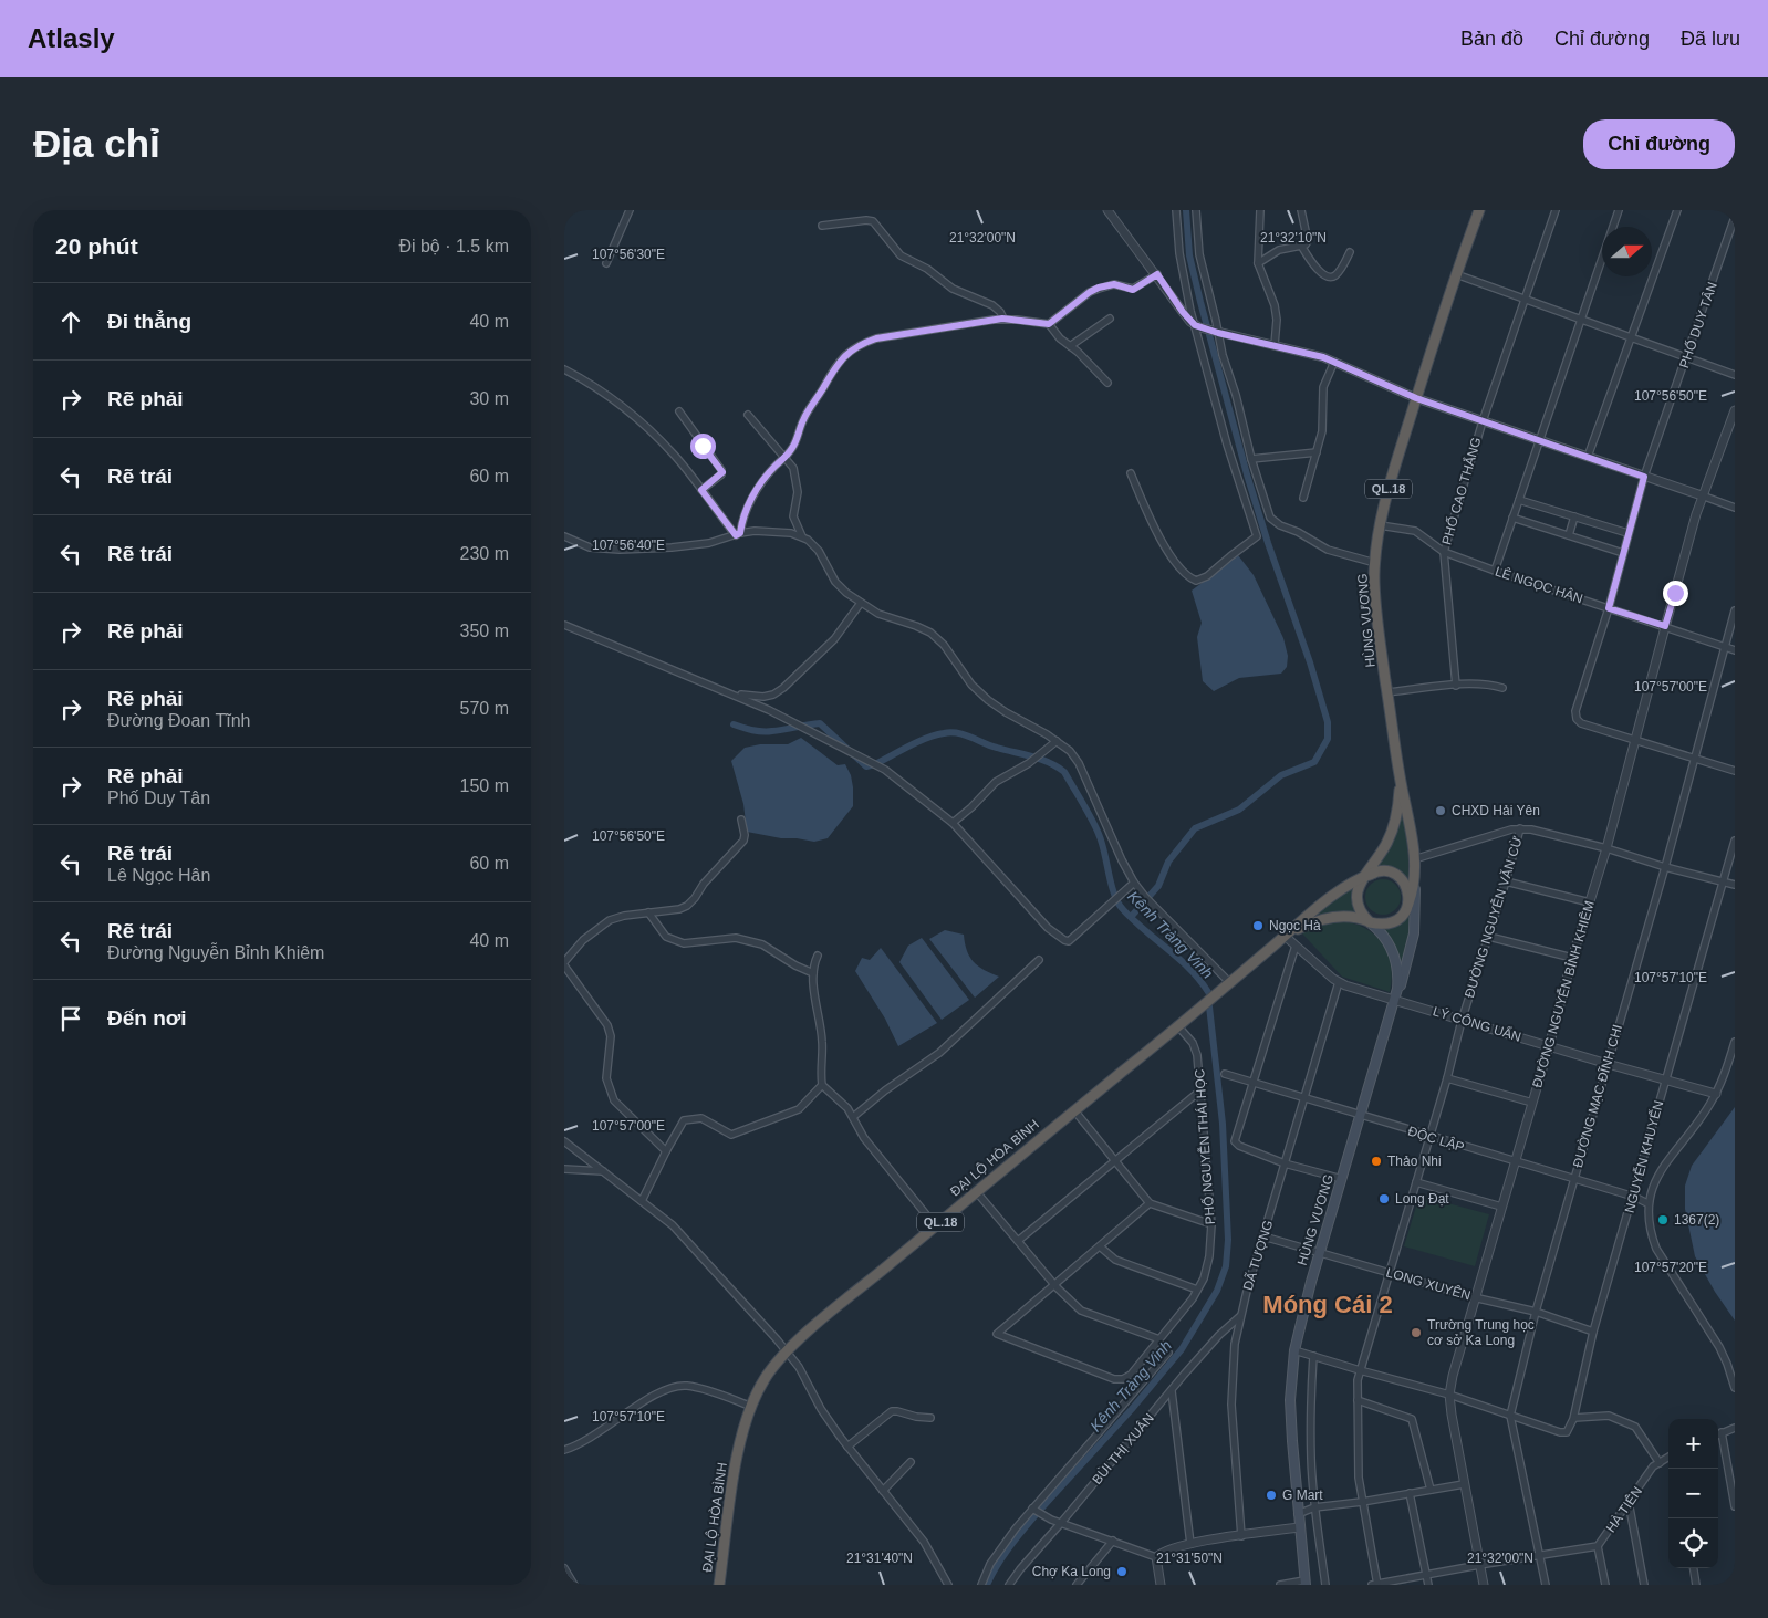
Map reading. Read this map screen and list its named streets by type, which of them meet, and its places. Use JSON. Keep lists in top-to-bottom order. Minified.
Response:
{"streets":{"highway":["QL.18","HÙNG VƯƠNG","ĐẠI LỘ HÒA BÌNH"],"street":["PHỐ DUY TÂN","PHỐ CAO THẮNG","LÊ NGỌC HÂN","ĐƯỜNG NGUYỄN VĂN CỪ","ĐƯỜNG NGUYỄN BỈNH KHIÊM","LÝ CÔNG UẨN","ĐƯỜNG MẠC ĐĨNH CHI","ĐỘC LẬP","PHỐ NGUYỄN THÁI HỌC","NGUYỄN KHUYẾN","DÃ TƯỢNG","LONG XUYÊN","BÙI THỊ XUÂN","HÀ TIÊN"]},"crossings":[["PHỐ DUY TÂN","LÊ NGỌC HÂN"],["PHỐ DUY TÂN","ĐƯỜNG NGUYỄN BỈNH KHIÊM"],["PHỐ CAO THẮNG","LÊ NGỌC HÂN"],["LÊ NGỌC HÂN","HÙNG VƯƠNG"],["LÊ NGỌC HÂN","ĐƯỜNG NGUYỄN BỈNH KHIÊM"],["LÊ NGỌC HÂN","ĐƯỜNG MẠC ĐĨNH CHI"],["HÙNG VƯƠNG","LÝ CÔNG UẨN"],["HÙNG VƯƠNG","ĐỘC LẬP"],["HÙNG VƯƠNG","LONG XUYÊN"],["ĐƯỜNG NGUYỄN VĂN CỪ","LÝ CÔNG UẨN"],["ĐƯỜNG NGUYỄN VĂN CỪ","ĐỘC LẬP"],["ĐƯỜNG NGUYỄN VĂN CỪ","LONG XUYÊN"],["ĐƯỜNG NGUYỄN VĂN CỪ","HÀ TIÊN"],["ĐƯỜNG NGUYỄN BỈNH KHIÊM","LÝ CÔNG UẨN"],["ĐƯỜNG NGUYỄN BỈNH KHIÊM","ĐỘC LẬP"],["ĐƯỜNG NGUYỄN BỈNH KHIÊM","LONG XUYÊN"],["ĐƯỜNG NGUYỄN BỈNH KHIÊM","HÀ TIÊN"],["LÝ CÔNG UẨN","ĐƯỜNG MẠC ĐĨNH CHI"],["LÝ CÔNG UẨN","NGUYỄN KHUYẾN"],["LÝ CÔNG UẨN","ĐẠI LỘ HÒA BÌNH"],["LÝ CÔNG UẨN","DÃ TƯỢNG"],["ĐƯỜNG MẠC ĐĨNH CHI","ĐỘC LẬP"],["ĐƯỜNG MẠC ĐĨNH CHI","NGUYỄN KHUYẾN"],["ĐƯỜNG MẠC ĐĨNH CHI","LONG XUYÊN"],["ĐƯỜNG MẠC ĐĨNH CHI","HÀ TIÊN"],["ĐỘC LẬP","NGUYỄN KHUYẾN"],["ĐỘC LẬP","DÃ TƯỢNG"],["PHỐ NGUYỄN THÁI HỌC","ĐẠI LỘ HÒA BÌNH"],["NGUYỄN KHUYẾN","LONG XUYÊN"],["DÃ TƯỢNG","LONG XUYÊN"],["DÃ TƯỢNG","BÙI THỊ XUÂN"]],"districts":["Móng Cái 2"],"water":["Kênh Tràng Vinh"],"places":["CHXD Hải Yên","Ngọc Hà","Thảo Nhi","Long Đạt","1367(2)","Trường Trung học cơ sở Ka Long","G Mart","Chợ Ka Long"],"north":"right","page":{"header":"Atlasly","nav":["Bản đồ","Chỉ đường","Đã lưu"],"buttons":"Chỉ đường","title":"Địa chỉ","heading":["20 phút","Đi bộ · 1.5 km"],"list":[["Đi thẳng","40 m"],["Rẽ phải","30 m"],["Rẽ trái","60 m"],["Rẽ trái","230 m"],["Rẽ phải","350 m"],["Rẽ phải","Đường Đoan Tĩnh","570 m"],["Rẽ phải","Phố Duy Tân","150 m"],["Rẽ trái","Lê Ngọc Hân","60 m"],["Rẽ trái","Đường Nguyễn Bỉnh Khiêm","40 m"],"Đến nơi"],"map_buttons":["+","−"]},"coordinates":["21°32'00\"N","21°32'10\"N","107°56'30\"E","107°56'50\"E","107°56'40\"E","107°57'00\"E","107°57'10\"E","107°57'20\"E","21°31'40\"N","21°31'50\"N"]}
